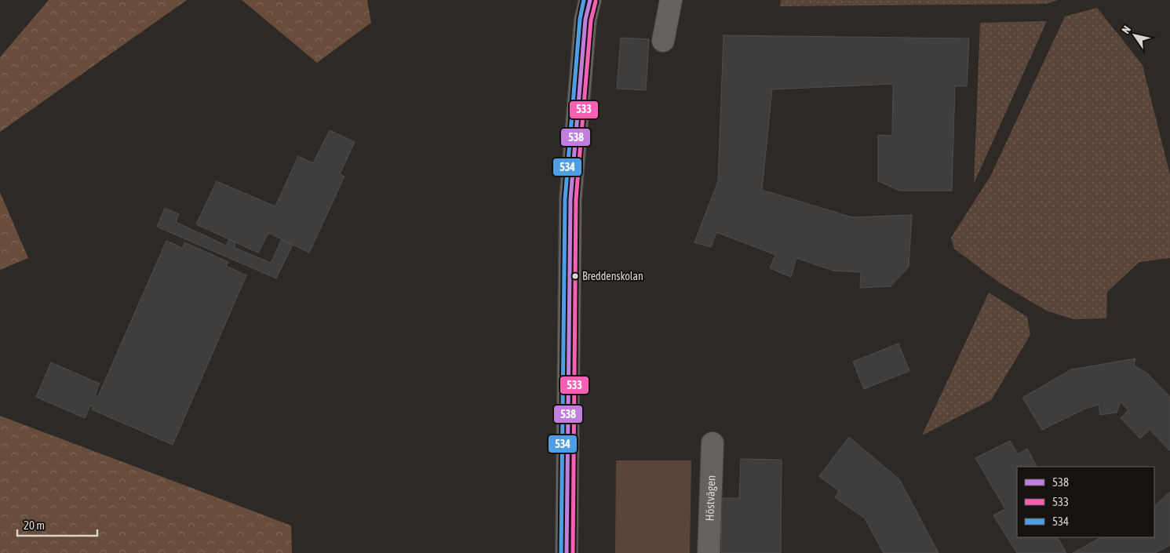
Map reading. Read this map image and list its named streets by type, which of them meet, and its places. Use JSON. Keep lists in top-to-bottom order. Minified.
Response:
{"streets":{"street":["Höstvägen"]},"places":["Breddenskolan"],"lines":["transit line 538","transit line 534","transit line 533"],"legend":["538","533","534"],"scale_bar":"20 m","north":"top left"}
